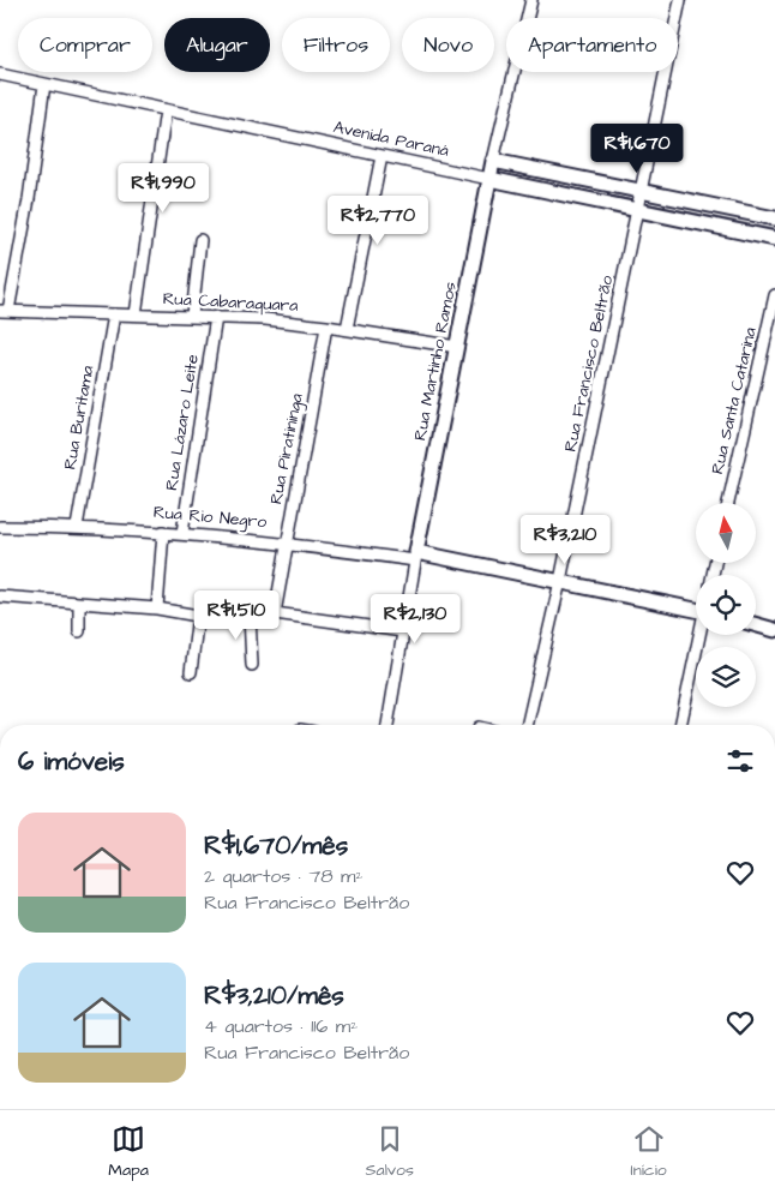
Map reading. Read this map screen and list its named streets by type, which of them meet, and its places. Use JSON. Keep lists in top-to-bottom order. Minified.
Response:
{"streets":{"street":["Avenida Paraná","Rua Cabaraquara","Rua Martinho Ramos","Rua Francisco Beltrão","Rua Santa Catarina","Rua Buritama","Rua Lázaro Leite","Rua Piratininga","Rua Rio Negro"]},"crossings":[["Avenida Paraná","Rua Martinho Ramos"],["Avenida Paraná","Rua Francisco Beltrão"],["Rua Cabaraquara","Rua Martinho Ramos"],["Rua Cabaraquara","Rua Buritama"],["Rua Cabaraquara","Rua Lázaro Leite"],["Rua Cabaraquara","Rua Piratininga"],["Rua Martinho Ramos","Rua Rio Negro"],["Rua Francisco Beltrão","Rua Rio Negro"],["Rua Buritama","Rua Rio Negro"],["Rua Lázaro Leite","Rua Rio Negro"],["Rua Piratininga","Rua Rio Negro"]],"north":"top","page":{"chip":["Comprar","Alugar","Filtros","Novo","Apartamento"],"price":["R$1,670","R$1,990","R$2,770","R$3,210","R$1,510","R$2,130"],"heading":"6 imóveis","list":[{"name":"R$1,670/mês","note":"2 quartos · 78 m² · Rua Francisco Beltrão"},{"name":"R$3,210/mês","note":"4 quartos · 116 m² · Rua Francisco Beltrão"}],"tabs":["Mapa","Salvos","Início"]}}
